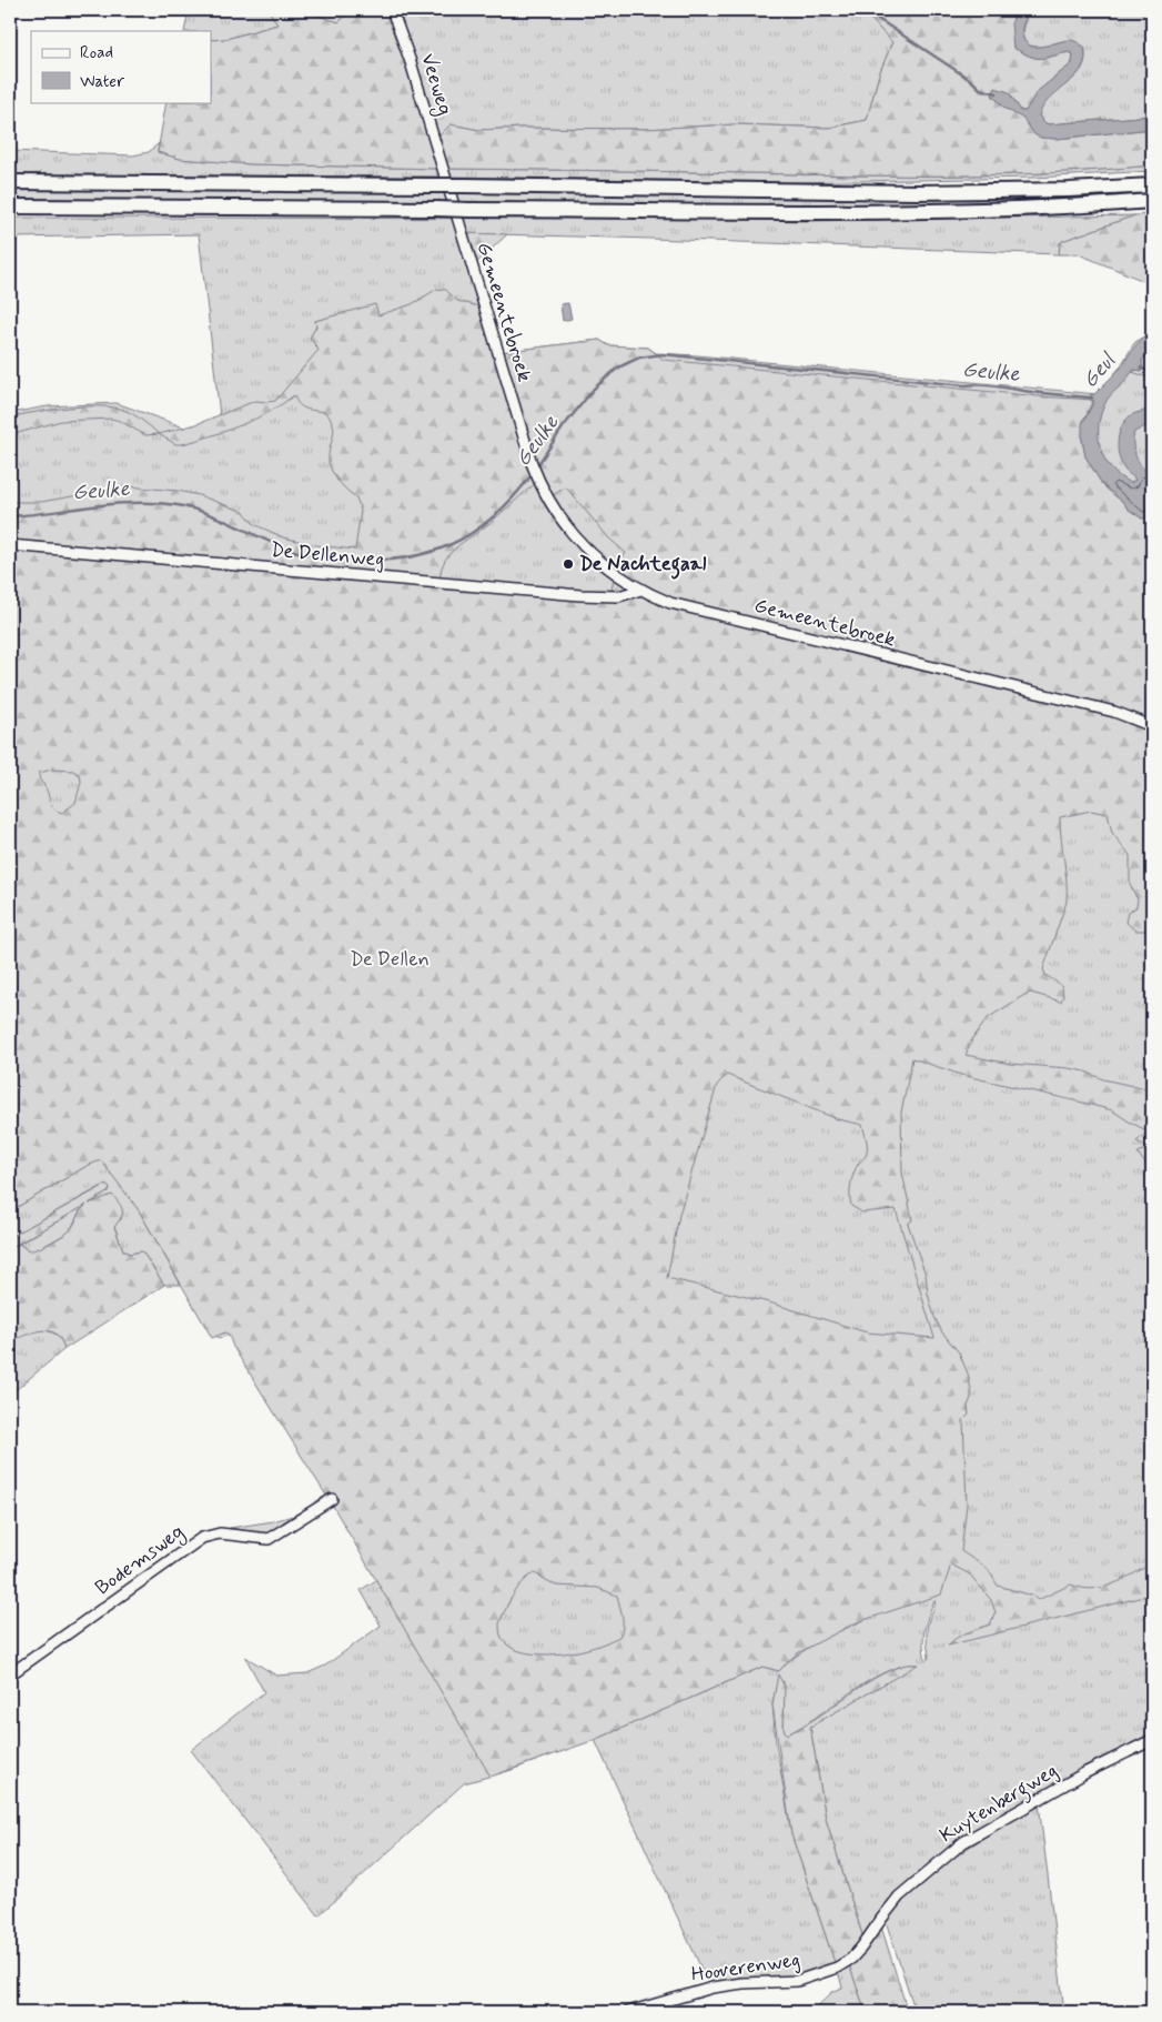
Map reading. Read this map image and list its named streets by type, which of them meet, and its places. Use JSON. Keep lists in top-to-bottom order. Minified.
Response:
{"streets":{"street":["Veeweg","Gemeentebroek","De Dellenweg","Bodemsweg","Kuytenbergweg","Hooverenweg"]},"crossings":[["Veeweg","Gemeentebroek"],["Gemeentebroek","De Dellenweg"],["Kuytenbergweg","Hooverenweg"]],"water":["Geul","Geulke"],"parks":["De Dellen"],"places":["De Nachtegaal"],"legend":["Road","Water"]}
